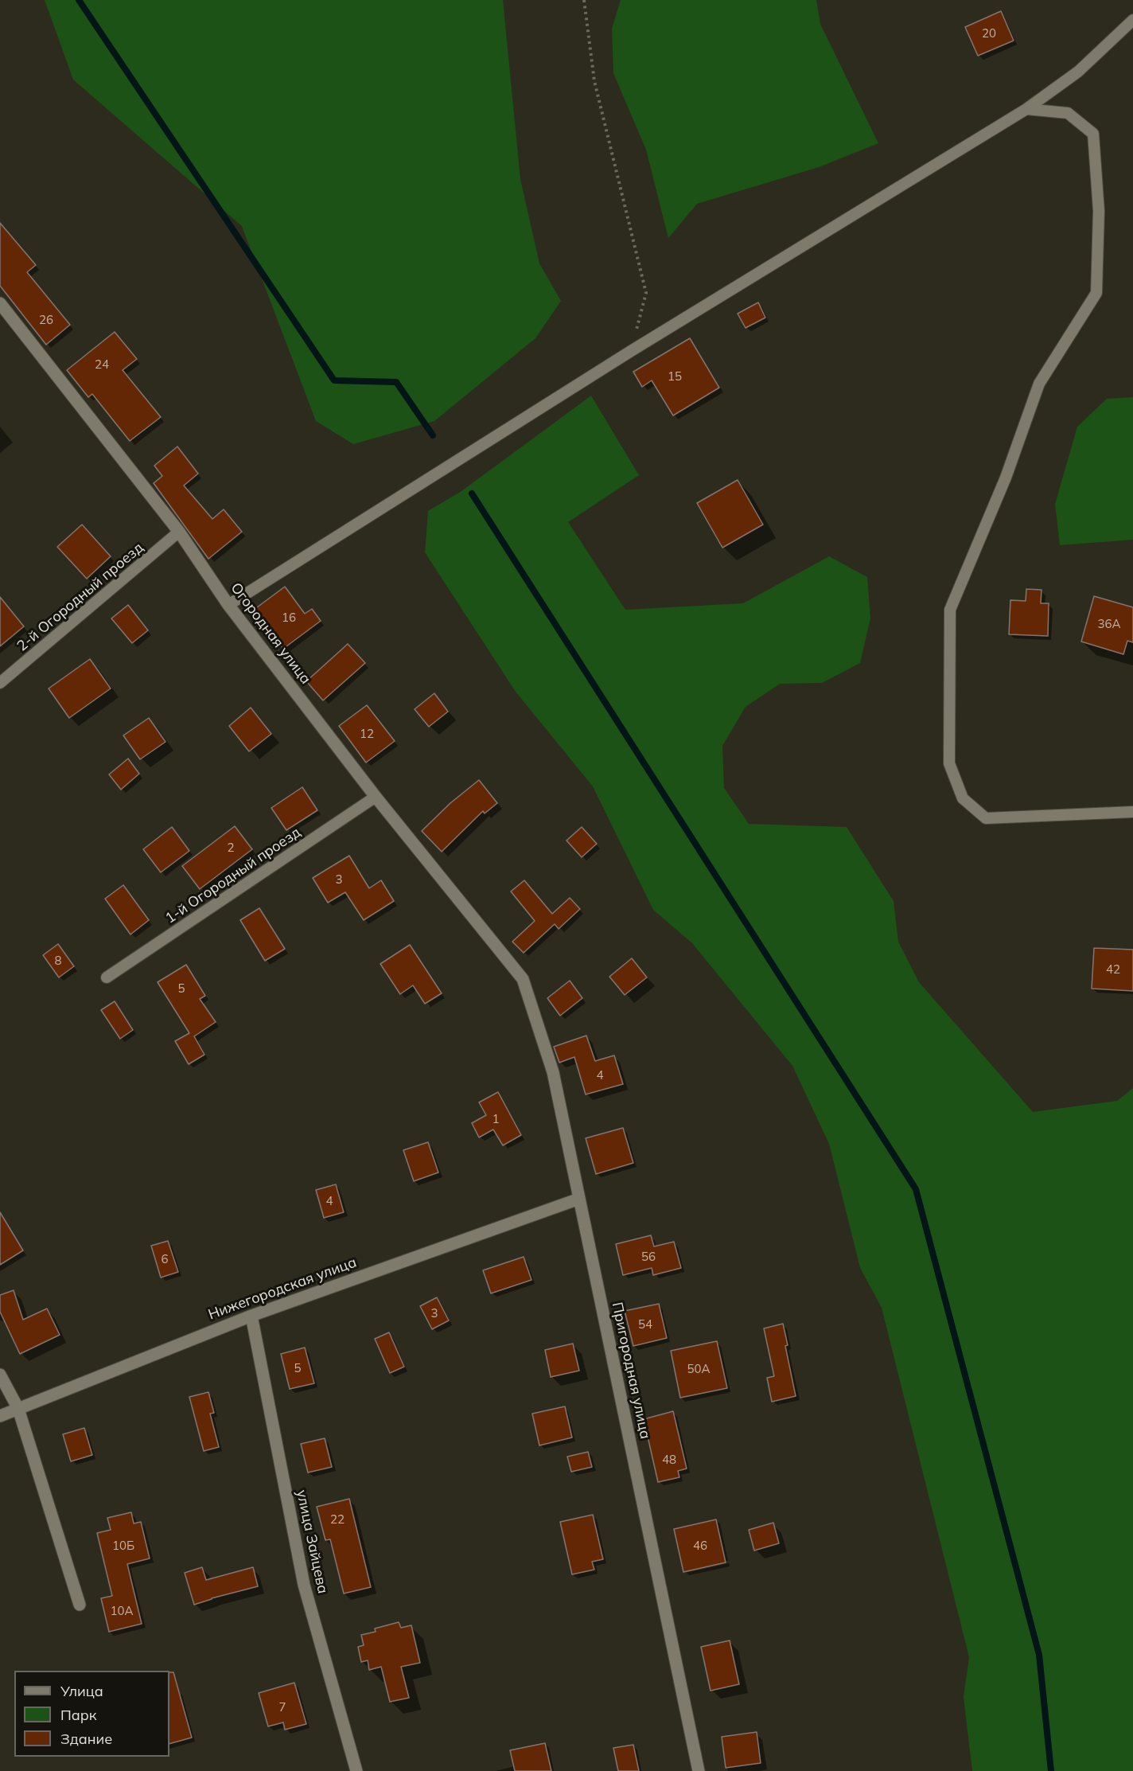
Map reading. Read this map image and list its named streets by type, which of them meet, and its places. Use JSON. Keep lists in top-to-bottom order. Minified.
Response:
{"streets":{"street":["Огородная улица","Нижегородская улица","Пригородная улица","улица Зайцева"],"lane":["2-й Огородный проезд","1-й Огородный проезд"]},"crossings":[["2-й Огородный проезд","Огородная улица"],["Огородная улица","1-й Огородный проезд"],["Огородная улица","Пригородная улица"],["Нижегородская улица","Пригородная улица"],["Нижегородская улица","улица Зайцева"]],"house_numbers":["20","26","24","15","16","36А","12","2","3","8","42","5","4","1","4","56","6","3","54","5","50А","48","22","10Б","46","10А","7"],"legend":["Улица","Парк","Здание"]}
